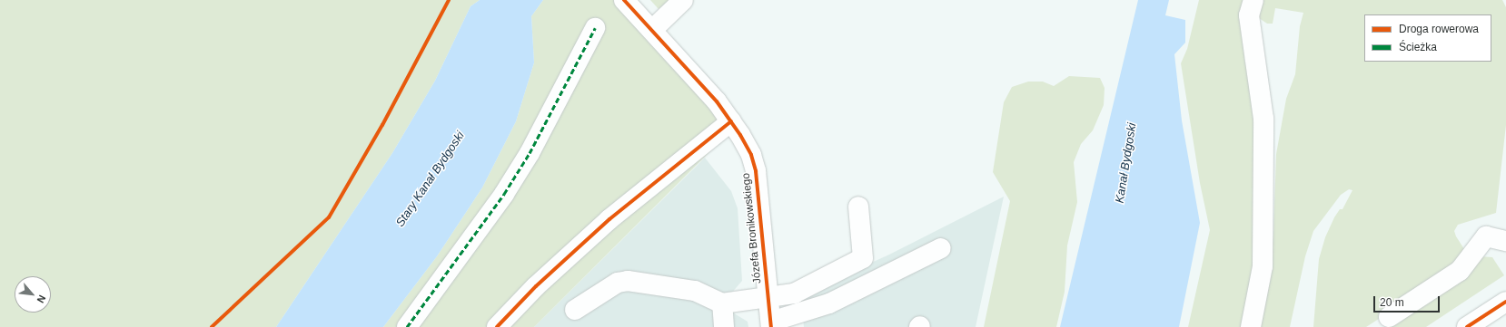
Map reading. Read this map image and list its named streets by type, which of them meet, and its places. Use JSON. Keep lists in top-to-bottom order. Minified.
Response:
{"streets":{"street":["Józefa Bronikowskiego"]},"water":["Kanał Bydgoski","Stary Kanał Bydgoski"],"legend":["Droga rowerowa","Ścieżka"],"scale_bar":"20 m","north":"bottom right"}
